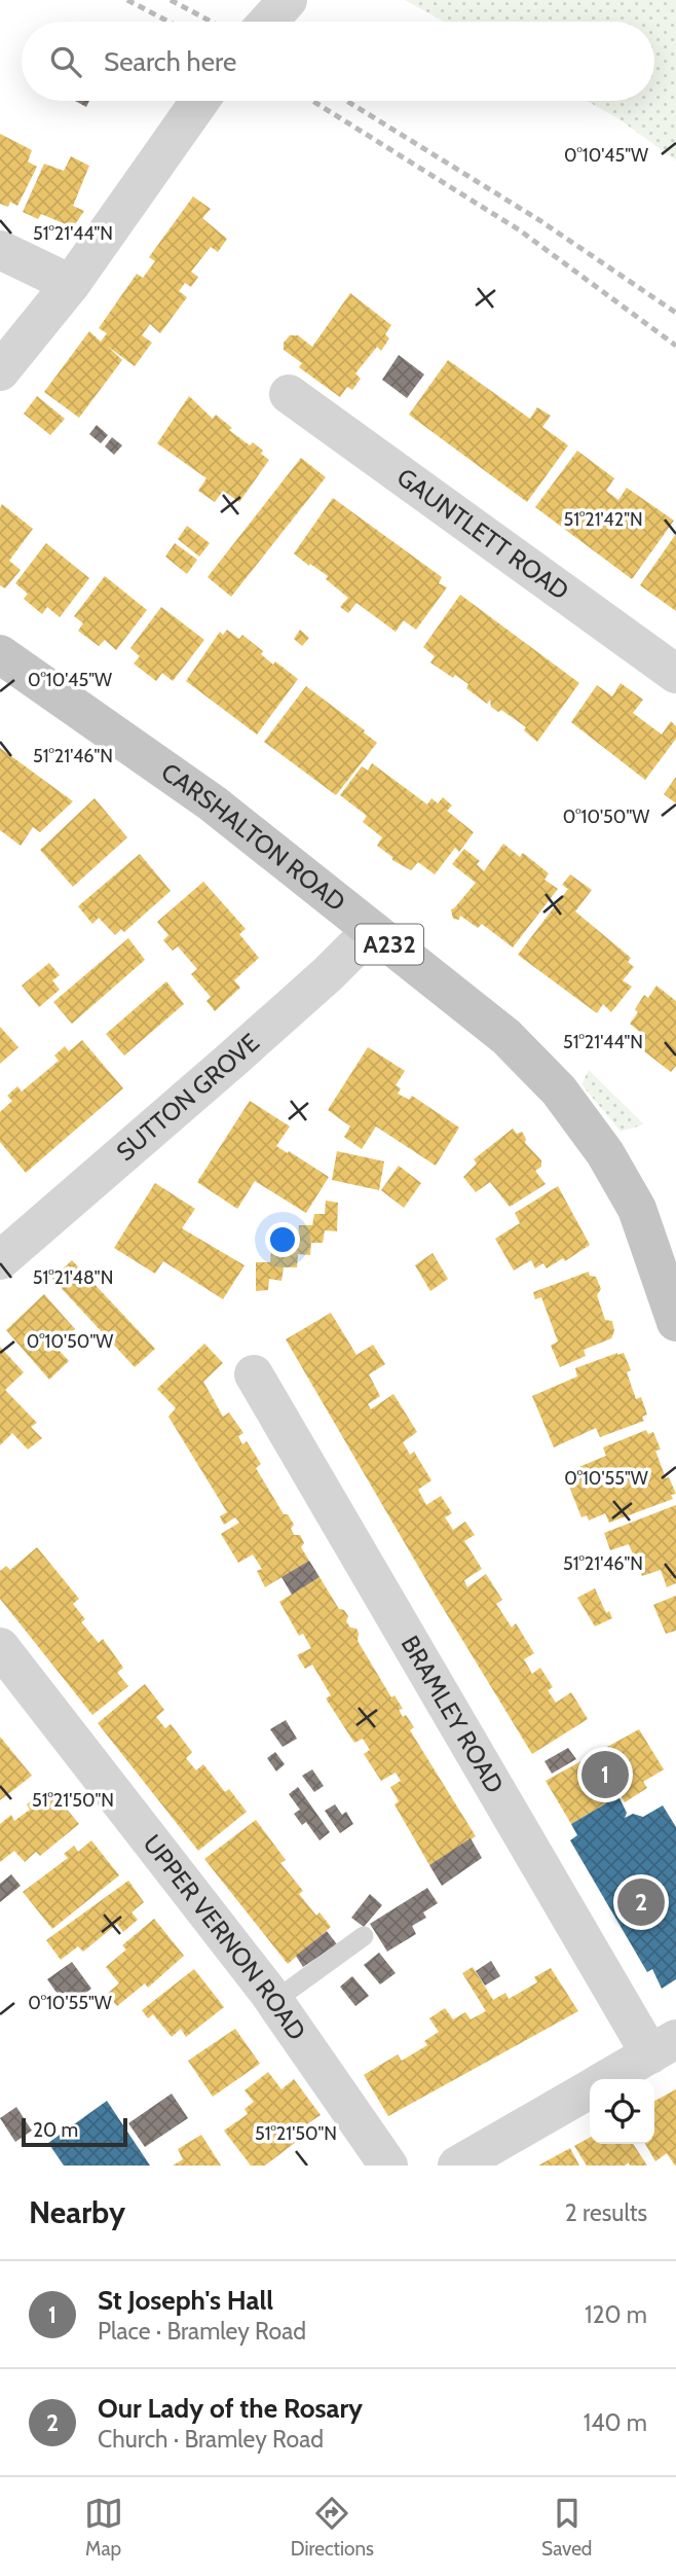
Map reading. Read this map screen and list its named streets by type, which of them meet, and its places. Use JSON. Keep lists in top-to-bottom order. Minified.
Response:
{"streets":{"highway":["CARSHALTON ROAD","A232"],"street":["GAUNTLETT ROAD","SUTTON GROVE","BRAMLEY ROAD","UPPER VERNON ROAD"]},"crossings":[["CARSHALTON ROAD","SUTTON GROVE"]],"scale_bar":"20 m","page":{"search":"Search here","pins":["1","2"],"scale":"20 m","heading":["Nearby","2 results"],"list":[{"mark":"1","name":"St Joseph's Hall","note":"Place · Bramley Road","value":"120 m"},{"mark":"2","name":"Our Lady of the Rosary","note":"Church · Bramley Road","value":"140 m"}],"nav":["Map","Directions","Saved"]},"coordinates":["0°10'45\"W","51°21'44\"N","51°21'42\"N","51°21'46\"N","0°10'50\"W","51°21'48\"N","0°10'55\"W","51°21'50\"N"]}
